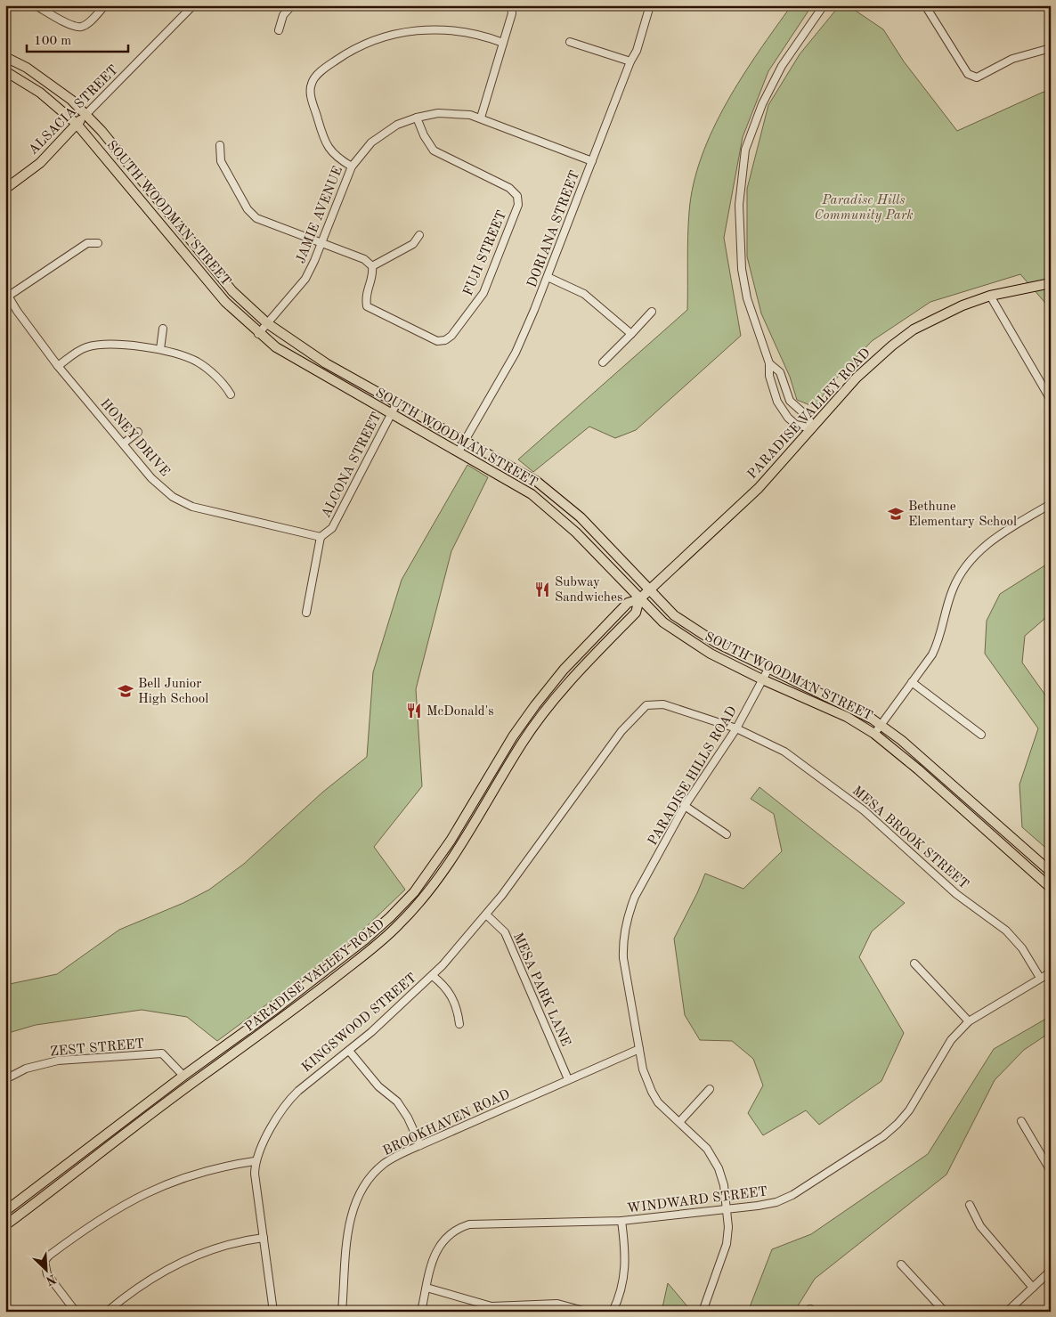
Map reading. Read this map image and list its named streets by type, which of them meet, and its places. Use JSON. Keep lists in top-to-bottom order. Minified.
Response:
{"streets":{"main road":["ALSACIA STREET","SOUTH WOODMAN STREET","PARADISE VALLEY ROAD"],"street":["JAMIE AVENUE","DORIANA STREET","FUJI STREET","HONEY DRIVE","ALCONA STREET","PARADISE HILLS ROAD","MESA BROOK STREET","MESA PARK LANE","KINGSWOOD STREET","ZEST STREET","BROOKHAVEN ROAD","WINDWARD STREET"]},"crossings":[["ALSACIA STREET","SOUTH WOODMAN STREET"],["SOUTH WOODMAN STREET","JAMIE AVENUE"],["SOUTH WOODMAN STREET","DORIANA STREET"],["SOUTH WOODMAN STREET","PARADISE VALLEY ROAD"],["SOUTH WOODMAN STREET","ALCONA STREET"],["SOUTH WOODMAN STREET","PARADISE HILLS ROAD"],["JAMIE AVENUE","DORIANA STREET"],["JAMIE AVENUE","FUJI STREET"],["PARADISE VALLEY ROAD","ZEST STREET"],["HONEY DRIVE","ALCONA STREET"],["PARADISE HILLS ROAD","MESA BROOK STREET"],["PARADISE HILLS ROAD","BROOKHAVEN ROAD"],["PARADISE HILLS ROAD","WINDWARD STREET"],["MESA BROOK STREET","KINGSWOOD STREET"],["MESA BROOK STREET","WINDWARD STREET"],["MESA PARK LANE","KINGSWOOD STREET"],["MESA PARK LANE","BROOKHAVEN ROAD"]],"parks":["Paradise Hills Community Park"],"places":{"school or university":["Bethune Elementary School","Bell Junior High School"],"restaurant":["Subway Sandwiches","McDonald's"]},"scale_bar":"100 m","north":"bottom right"}
